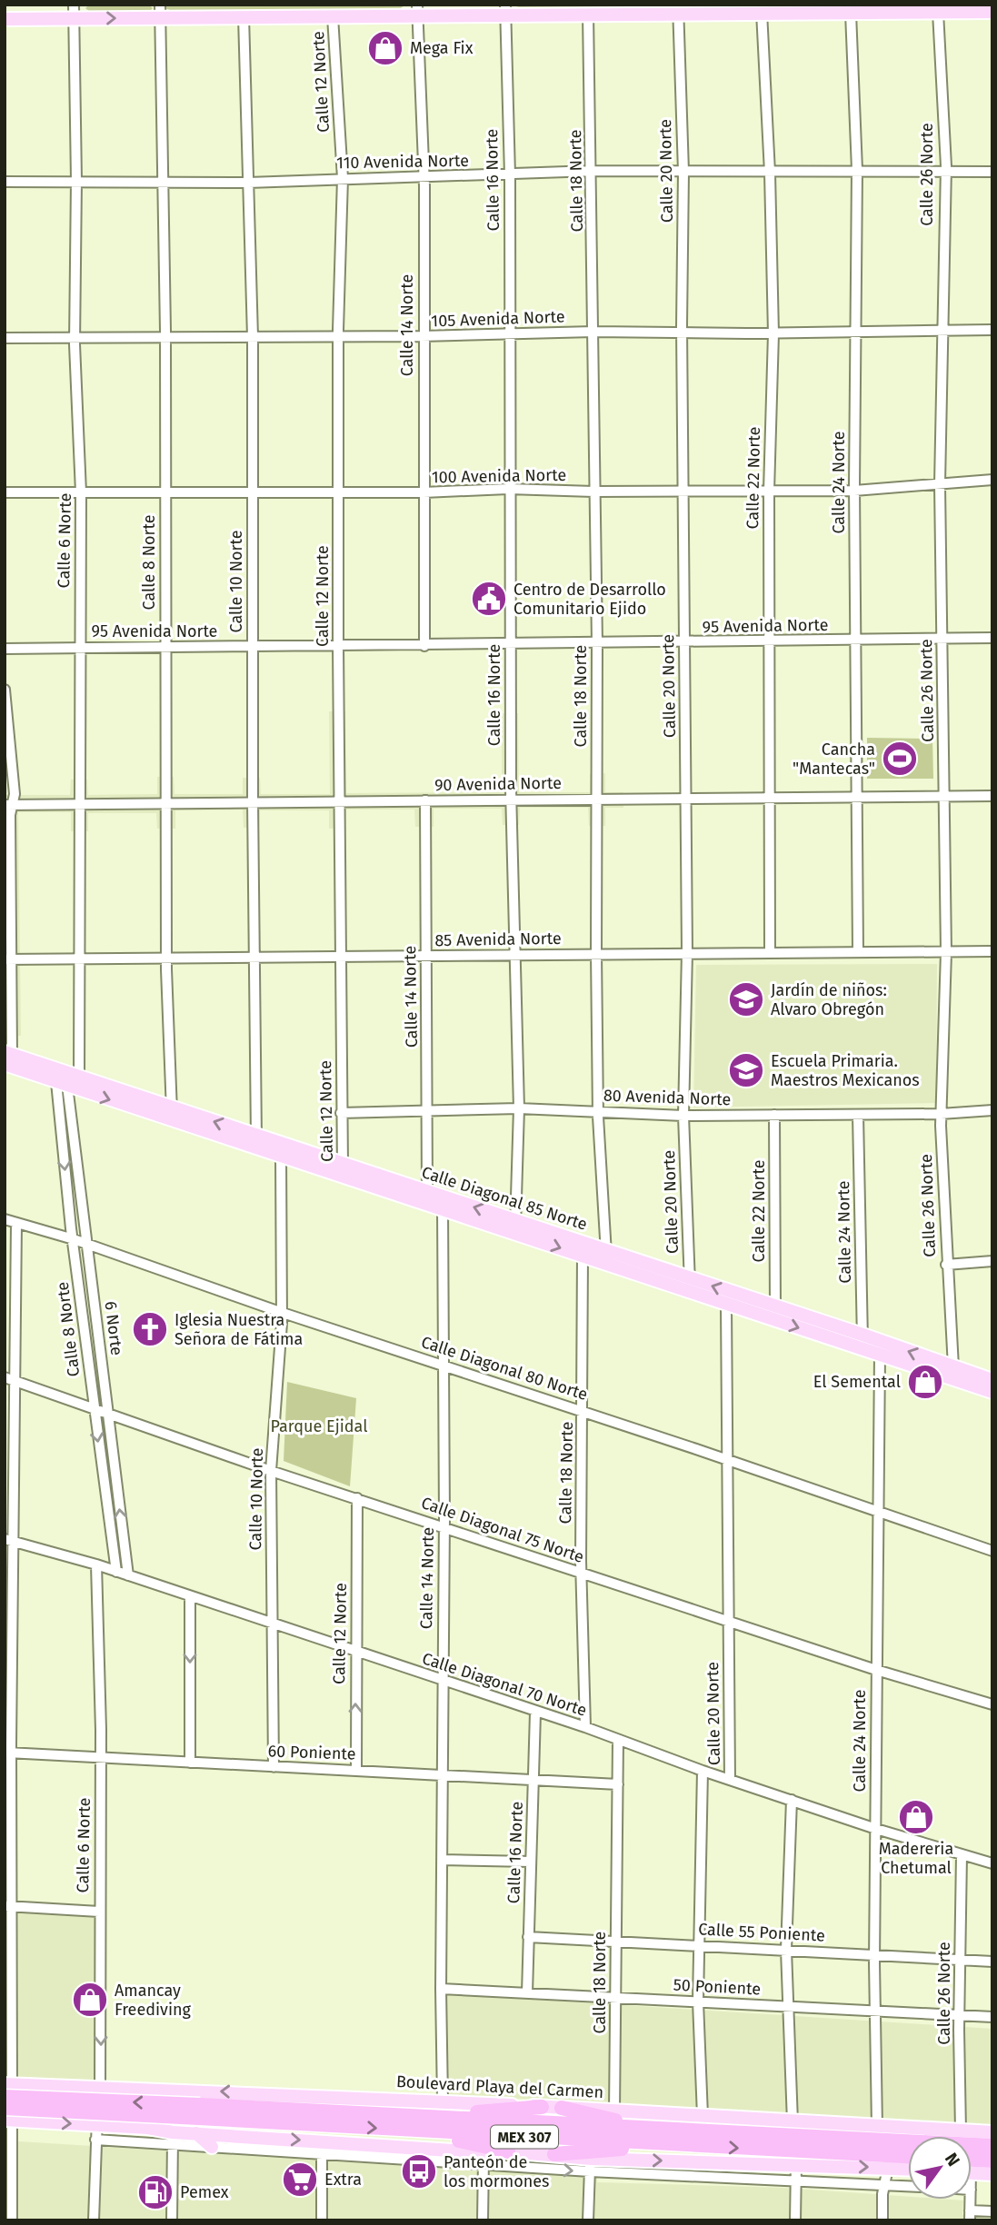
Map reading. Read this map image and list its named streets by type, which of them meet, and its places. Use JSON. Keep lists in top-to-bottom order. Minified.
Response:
{"streets":{"highway":["MEX 307"],"main road":["Calle Diagonal 85 Norte","Boulevard Playa del Carmen"],"street":["Calle 12 Norte","110 Avenida Norte","Calle 20 Norte","Calle 26 Norte","Calle 16 Norte","Calle 18 Norte","105 Avenida Norte","Calle 14 Norte","100 Avenida Norte","Calle 22 Norte","Calle 24 Norte","Calle 6 Norte","Calle 8 Norte","Calle 10 Norte","95 Avenida Norte","90 Avenida Norte","85 Avenida Norte","80 Avenida Norte","6 Norte","Calle Diagonal 80 Norte","Calle Diagonal 75 Norte","Calle Diagonal 70 Norte","60 Poniente","Calle 55 Poniente","50 Poniente"]},"crossings":[["Calle 12 Norte","110 Avenida Norte"],["Calle 12 Norte","105 Avenida Norte"],["Calle 12 Norte","100 Avenida Norte"],["Calle 12 Norte","95 Avenida Norte"],["Calle 12 Norte","90 Avenida Norte"],["Calle 12 Norte","85 Avenida Norte"],["Calle 12 Norte","80 Avenida Norte"],["Calle 12 Norte","Calle Diagonal 85 Norte"],["Calle 12 Norte","Calle Diagonal 75 Norte"],["Calle 12 Norte","Calle Diagonal 70 Norte"],["Calle 12 Norte","60 Poniente"],["110 Avenida Norte","Calle 20 Norte"],["110 Avenida Norte","Calle 26 Norte"],["110 Avenida Norte","Calle 16 Norte"],["110 Avenida Norte","Calle 18 Norte"],["110 Avenida Norte","Calle 14 Norte"],["110 Avenida Norte","Calle 22 Norte"],["110 Avenida Norte","Calle 24 Norte"],["110 Avenida Norte","Calle 6 Norte"],["110 Avenida Norte","Calle 8 Norte"],["110 Avenida Norte","Calle 10 Norte"],["Calle 20 Norte","105 Avenida Norte"],["Calle 20 Norte","100 Avenida Norte"],["Calle 20 Norte","95 Avenida Norte"],["Calle 20 Norte","90 Avenida Norte"],["Calle 20 Norte","85 Avenida Norte"],["Calle 20 Norte","80 Avenida Norte"],["Calle 20 Norte","Calle Diagonal 85 Norte"],["Calle 20 Norte","Calle Diagonal 80 Norte"],["Calle 20 Norte","Calle Diagonal 75 Norte"],["Calle 20 Norte","Calle Diagonal 70 Norte"],["Calle 20 Norte","Calle 55 Poniente"],["Calle 20 Norte","50 Poniente"],["Calle 20 Norte","Boulevard Playa del Carmen"],["Calle 26 Norte","105 Avenida Norte"],["Calle 26 Norte","100 Avenida Norte"],["Calle 26 Norte","95 Avenida Norte"],["Calle 26 Norte","90 Avenida Norte"],["Calle 26 Norte","85 Avenida Norte"],["Calle 26 Norte","80 Avenida Norte"],["Calle 26 Norte","Calle Diagonal 85 Norte"],["Calle 26 Norte","Calle Diagonal 70 Norte"],["Calle 26 Norte","Calle 55 Poniente"],["Calle 26 Norte","50 Poniente"],["Calle 26 Norte","Boulevard Playa del Carmen"],["Calle 16 Norte","105 Avenida Norte"],["Calle 16 Norte","100 Avenida Norte"],["Calle 16 Norte","95 Avenida Norte"],["Calle 16 Norte","90 Avenida Norte"],["Calle 16 Norte","85 Avenida Norte"],["Calle 16 Norte","80 Avenida Norte"],["Calle 16 Norte","Calle Diagonal 85 Norte"],["Calle 16 Norte","Calle Diagonal 70 Norte"],["Calle 16 Norte","60 Poniente"],["Calle 16 Norte","Calle 55 Poniente"],["Calle 16 Norte","50 Poniente"],["Calle 18 Norte","105 Avenida Norte"],["Calle 18 Norte","100 Avenida Norte"],["Calle 18 Norte","95 Avenida Norte"],["Calle 18 Norte","90 Avenida Norte"],["Calle 18 Norte","85 Avenida Norte"],["Calle 18 Norte","80 Avenida Norte"],["Calle 18 Norte","Calle Diagonal 85 Norte"],["Calle 18 Norte","Calle Diagonal 80 Norte"],["Calle 18 Norte","Calle Diagonal 75 Norte"],["Calle 18 Norte","Calle Diagonal 70 Norte"],["Calle 18 Norte","60 Poniente"],["Calle 18 Norte","Calle 55 Poniente"],["Calle 18 Norte","50 Poniente"],["Calle 18 Norte","Boulevard Playa del Carmen"],["105 Avenida Norte","Calle 14 Norte"],["105 Avenida Norte","Calle 22 Norte"],["105 Avenida Norte","Calle 24 Norte"],["105 Avenida Norte","Calle 6 Norte"],["105 Avenida Norte","Calle 8 Norte"],["105 Avenida Norte","Calle 10 Norte"],["Calle 14 Norte","100 Avenida Norte"],["Calle 14 Norte","95 Avenida Norte"],["Calle 14 Norte","90 Avenida Norte"],["Calle 14 Norte","85 Avenida Norte"],["Calle 14 Norte","80 Avenida Norte"],["Calle 14 Norte","Calle Diagonal 85 Norte"],["Calle 14 Norte","Calle Diagonal 80 Norte"],["Calle 14 Norte","Calle Diagonal 75 Norte"],["Calle 14 Norte","Calle Diagonal 70 Norte"],["Calle 14 Norte","60 Poniente"],["Calle 14 Norte","50 Poniente"],["Calle 14 Norte","Boulevard Playa del Carmen"],["100 Avenida Norte","Calle 22 Norte"],["100 Avenida Norte","Calle 24 Norte"],["100 Avenida Norte","Calle 6 Norte"],["100 Avenida Norte","Calle 8 Norte"],["100 Avenida Norte","Calle 10 Norte"],["Calle 22 Norte","95 Avenida Norte"],["Calle 22 Norte","90 Avenida Norte"],["Calle 22 Norte","85 Avenida Norte"],["Calle 22 Norte","80 Avenida Norte"],["Calle 22 Norte","Calle Diagonal 85 Norte"],["Calle 24 Norte","95 Avenida Norte"],["Calle 24 Norte","90 Avenida Norte"],["Calle 24 Norte","85 Avenida Norte"],["Calle 24 Norte","80 Avenida Norte"],["Calle 24 Norte","Calle Diagonal 85 Norte"],["Calle 24 Norte","Calle Diagonal 80 Norte"],["Calle 24 Norte","Calle Diagonal 75 Norte"],["Calle 24 Norte","Calle Diagonal 70 Norte"],["Calle 24 Norte","Calle 55 Poniente"],["Calle 24 Norte","50 Poniente"],["Calle 24 Norte","Boulevard Playa del Carmen"],["Calle 6 Norte","95 Avenida Norte"],["Calle 6 Norte","90 Avenida Norte"],["Calle 6 Norte","85 Avenida Norte"],["Calle 6 Norte","Calle Diagonal 85 Norte"],["Calle 6 Norte","Calle Diagonal 70 Norte"],["Calle 6 Norte","60 Poniente"],["Calle 6 Norte","Boulevard Playa del Carmen"],["Calle 8 Norte","95 Avenida Norte"],["Calle 8 Norte","90 Avenida Norte"],["Calle 8 Norte","85 Avenida Norte"],["Calle 8 Norte","Calle Diagonal 85 Norte"],["Calle 8 Norte","6 Norte"],["Calle 8 Norte","Calle Diagonal 80 Norte"],["Calle 8 Norte","Calle Diagonal 75 Norte"],["Calle 8 Norte","Calle Diagonal 70 Norte"],["Calle 10 Norte","95 Avenida Norte"],["Calle 10 Norte","90 Avenida Norte"],["Calle 10 Norte","85 Avenida Norte"],["Calle 10 Norte","Calle Diagonal 85 Norte"],["Calle 10 Norte","Calle Diagonal 80 Norte"],["Calle 10 Norte","Calle Diagonal 75 Norte"],["Calle 10 Norte","Calle Diagonal 70 Norte"],["Calle 10 Norte","60 Poniente"],["Calle Diagonal 85 Norte","6 Norte"],["6 Norte","Calle Diagonal 80 Norte"],["6 Norte","Calle Diagonal 75 Norte"],["6 Norte","Calle Diagonal 70 Norte"],["Boulevard Playa del Carmen","MEX 307"]],"parks":["Parque Ejidal"],"places":{"shop":["Mega Fix","El Semental","Madereria Chetumal","Amancay Freediving"],"public building":["Centro de Desarrollo Comunitario Ejido"],"sports":["Cancha \"Mantecas\""],"school or university":["Jardín de niños: Alvaro Obregón","Escuela Primaria. Maestros Mexicanos"],"church":["Iglesia Nuestra Señora de Fátima"],"bus stop":["Panteón de los mormones"],"supermarket":["Extra"],"fuel station":["Pemex"]},"north":"top right"}
